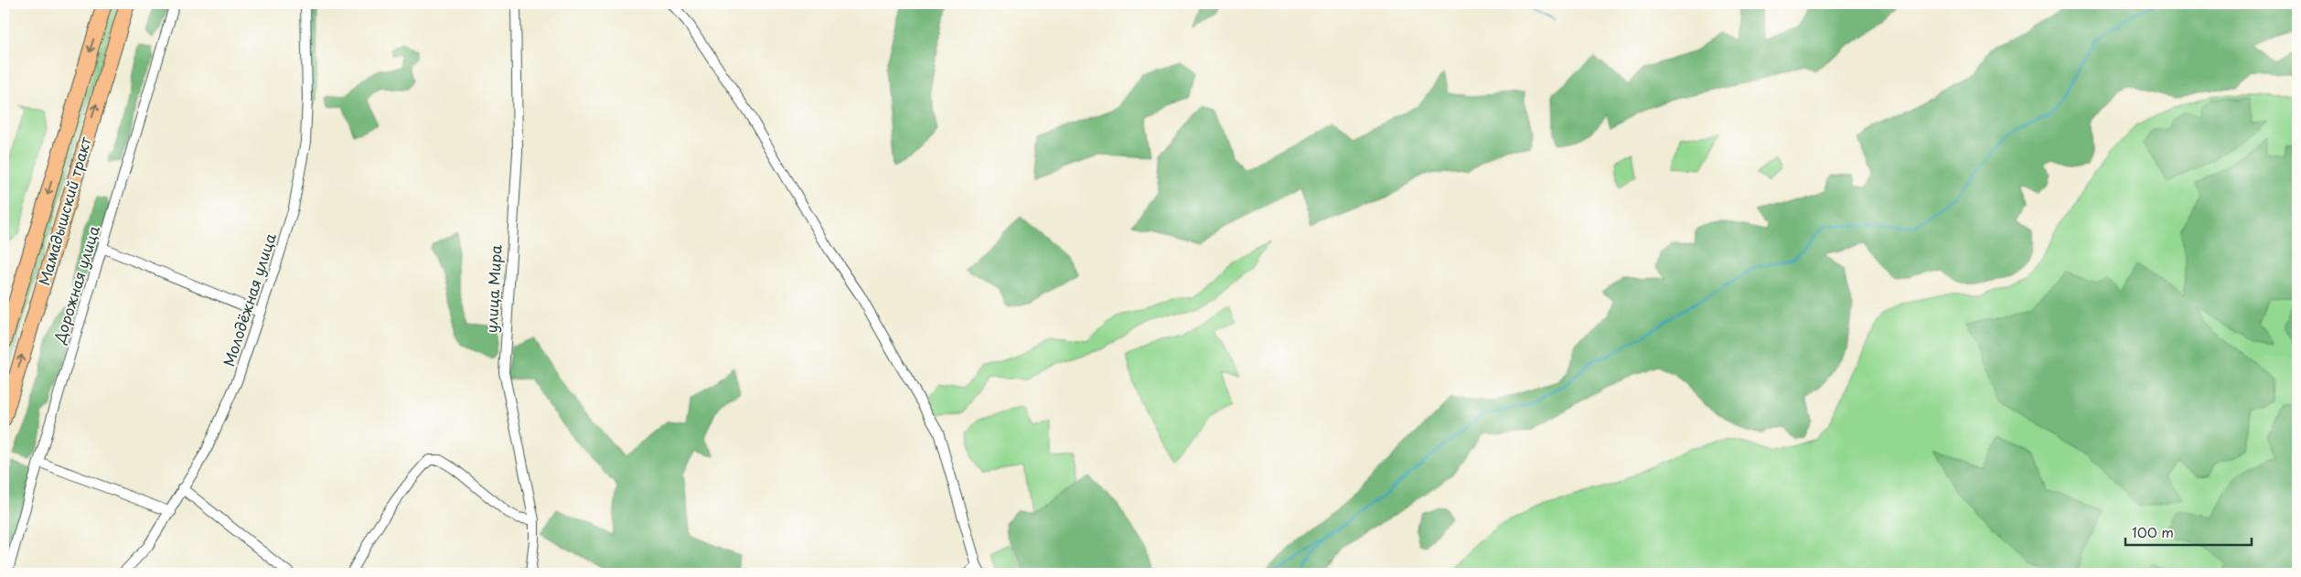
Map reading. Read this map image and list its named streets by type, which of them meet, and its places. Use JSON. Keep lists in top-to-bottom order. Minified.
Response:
{"streets":{"main road":["Мамадышский тракт"],"street":["Дорожная улица","улица Мира","Молодёжная улица"]},"scale_bar":"100 m"}
